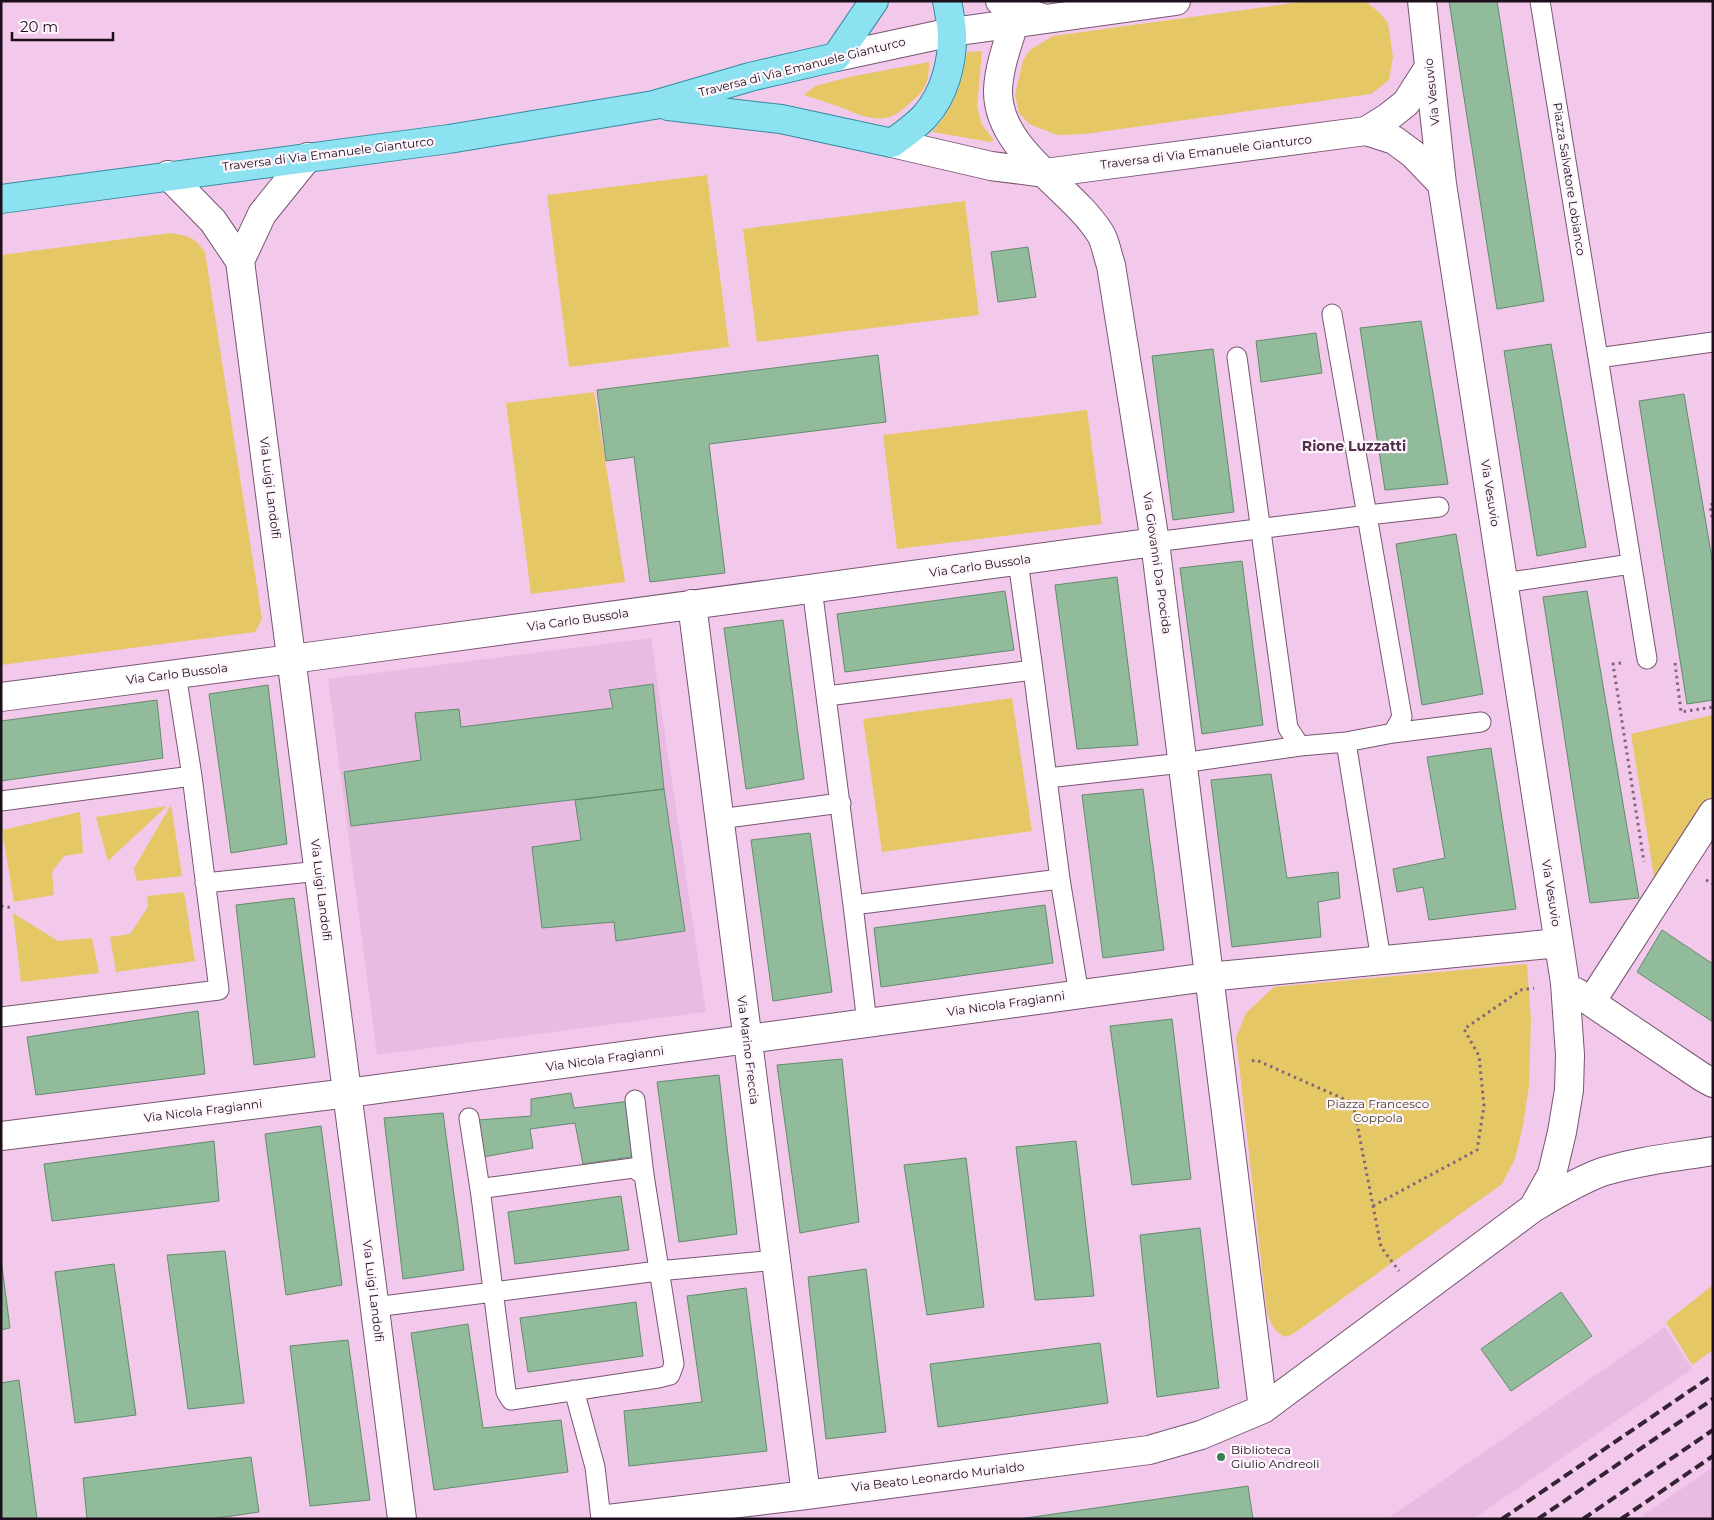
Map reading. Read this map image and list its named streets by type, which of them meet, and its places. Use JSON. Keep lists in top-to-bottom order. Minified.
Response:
{"streets":{"main road":["Traversa di Via Emanuele Gianturco"],"street":["Via Vesuvio","Via Luigi Landolfi","Via Giovanni Da Procida","Via Carlo Bussola","Via Nicola Fragianni","Via Marino Freccia","Via Beato Leonardo Murialdo"],"lane":["Piazza Salvatore Lobianco"]},"crossings":[["Traversa di Via Emanuele Gianturco","Via Vesuvio"],["Traversa di Via Emanuele Gianturco","Via Luigi Landolfi"],["Traversa di Via Emanuele Gianturco","Via Giovanni Da Procida"],["Via Luigi Landolfi","Via Carlo Bussola"],["Via Luigi Landolfi","Via Nicola Fragianni"],["Via Giovanni Da Procida","Via Carlo Bussola"],["Via Giovanni Da Procida","Via Nicola Fragianni"],["Via Carlo Bussola","Via Marino Freccia"],["Via Nicola Fragianni","Via Marino Freccia"],["Via Marino Freccia","Via Beato Leonardo Murialdo"]],"districts":["Rione Luzzatti"],"parks":["Piazza Francesco Coppola"],"places":["Biblioteca Giulio Andreoli"],"scale_bar":"20 m"}
